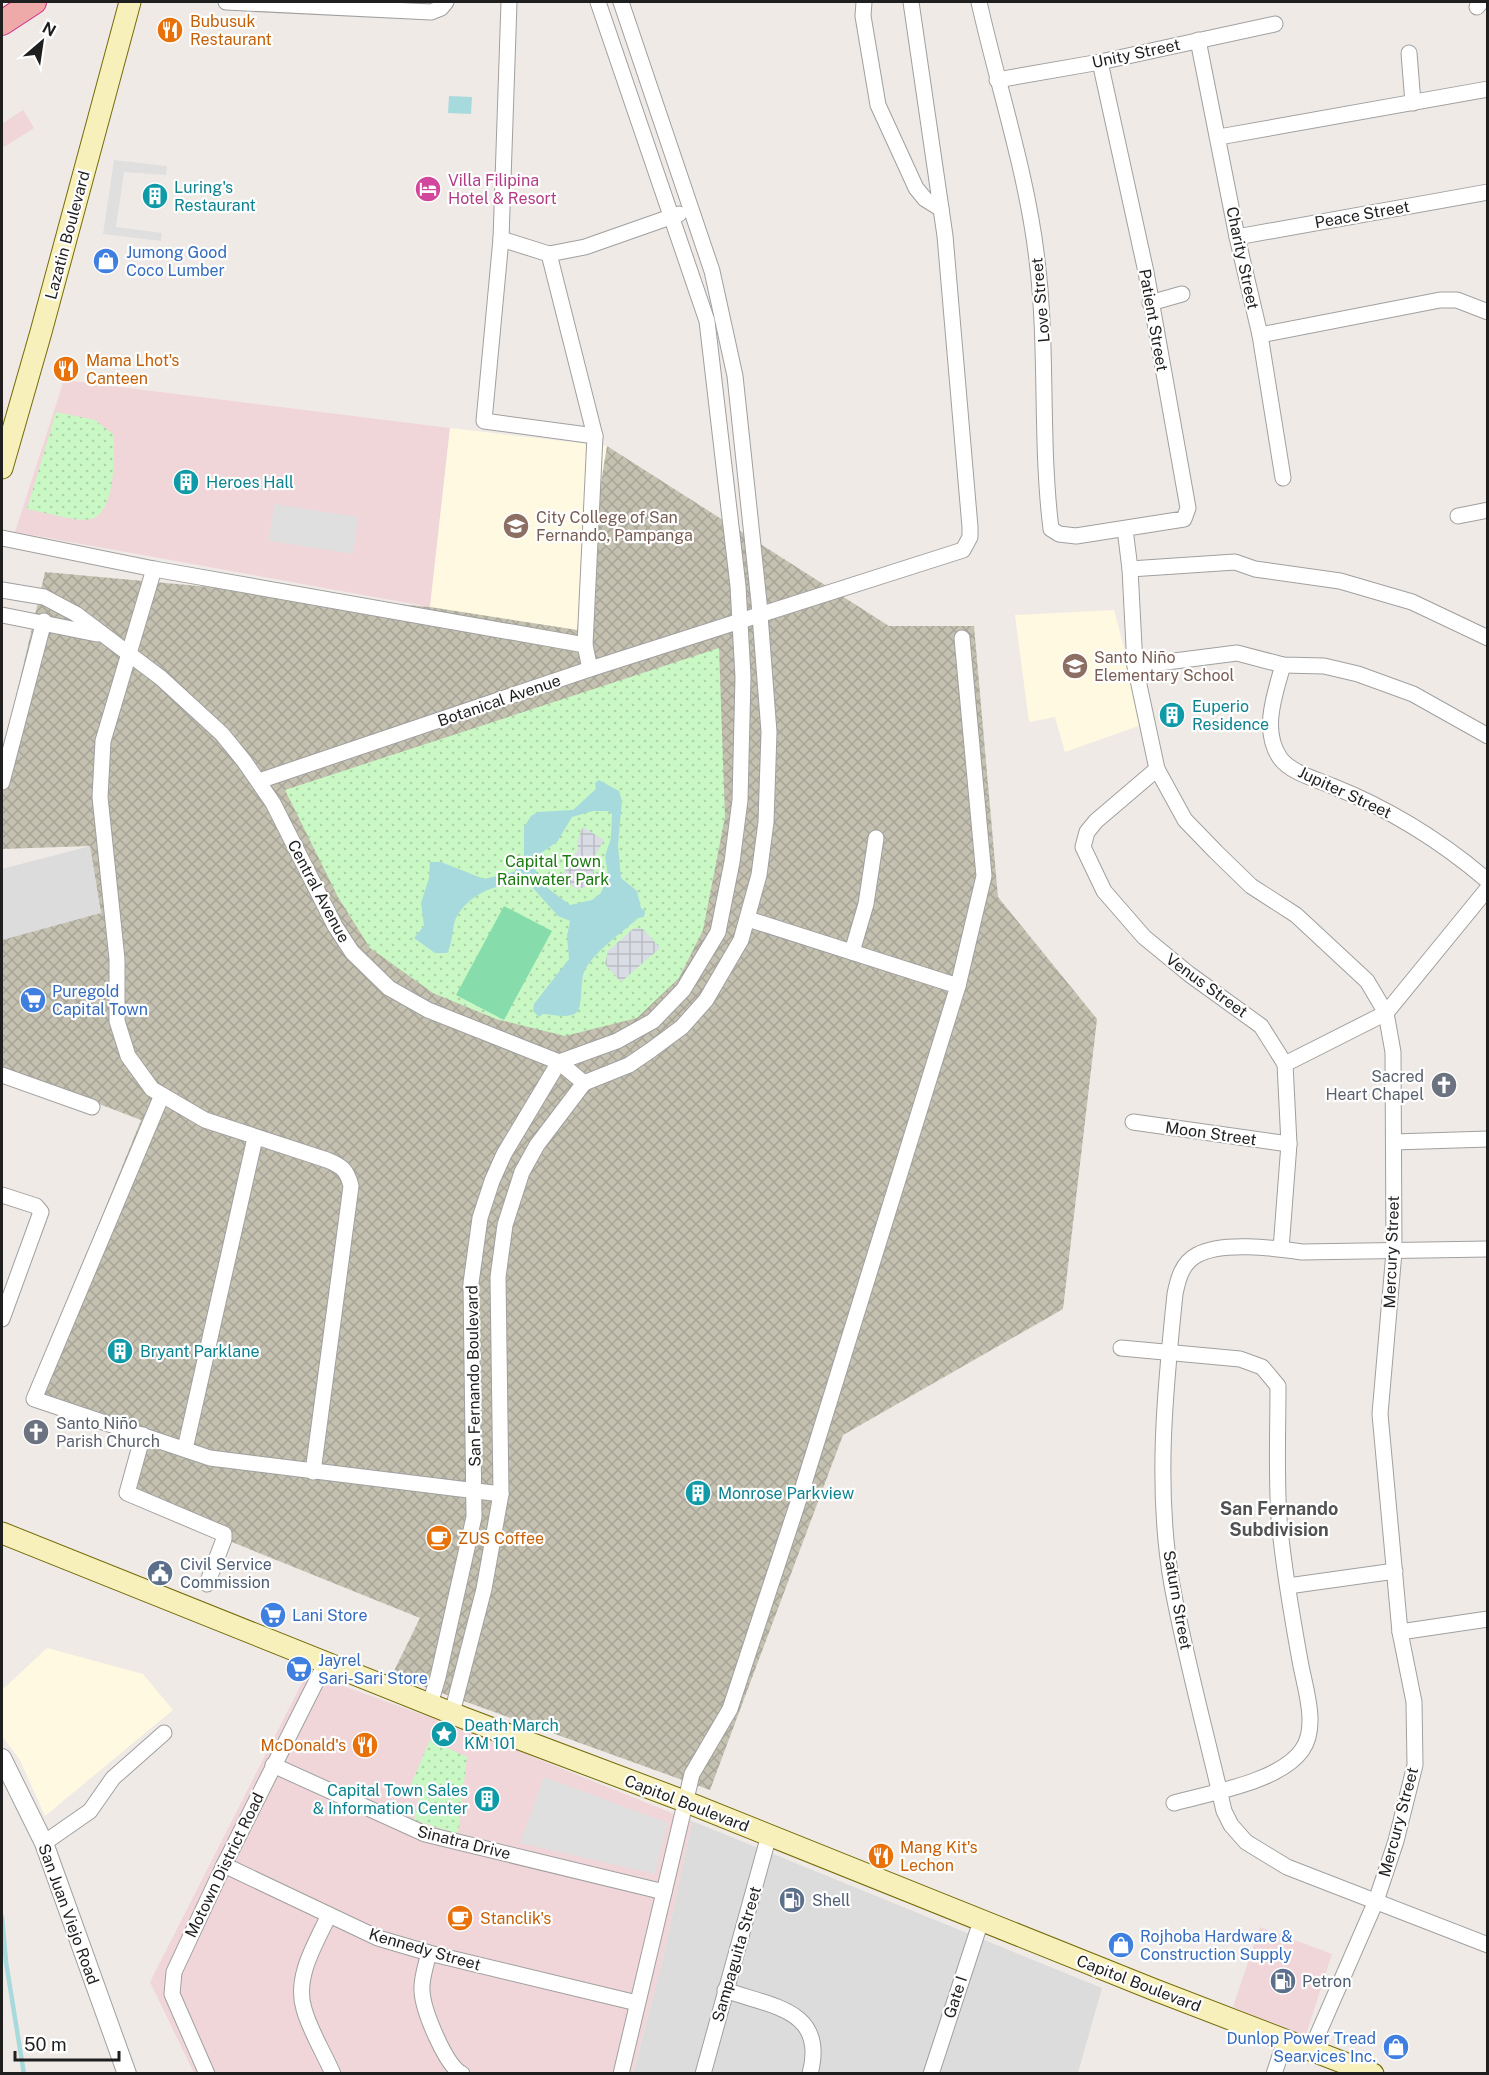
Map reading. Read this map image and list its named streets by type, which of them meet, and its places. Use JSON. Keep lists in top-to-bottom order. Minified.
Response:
{"streets":{"main road":["Lazatin Boulevard","Capitol Boulevard"],"street":["Unity Street","Peace Street","Charity Street","Love Street","Patient Street","Botanical Avenue","Jupiter Street","Central Avenue","Venus Street","Moon Street","Mercury Street","San Fernando Boulevard","Saturn Street","Sinatra Drive","Motown District Road","San Juan Viejo Road","Kennedy Street","Sampaguita Street","Gate I"]},"crossings":[["Unity Street","Charity Street"],["Unity Street","Love Street"],["Unity Street","Patient Street"],["Peace Street","Charity Street"],["Love Street","Patient Street"],["Love Street","Mercury Street"],["Patient Street","Mercury Street"],["Botanical Avenue","Central Avenue"],["Central Avenue","San Fernando Boulevard"],["Venus Street","Moon Street"],["Venus Street","Mercury Street"],["Venus Street","Saturn Street"],["Mercury Street","Saturn Street"],["Mercury Street","Capitol Boulevard"],["San Fernando Boulevard","Capitol Boulevard"],["Capitol Boulevard","Motown District Road"],["Capitol Boulevard","Sampaguita Street"],["Capitol Boulevard","Gate I"],["Sinatra Drive","Motown District Road"],["Motown District Road","Kennedy Street"]],"districts":["San Fernando Subdivision"],"parks":["Capital Town Rainwater Park"],"places":{"restaurant":["Bubusuk Restaurant","Mama Lhot's Canteen","McDonald's","Mang Kit's Lechon"],"hotel":["Villa Filipina Hotel & Resort"],"building":["Luring's Restaurant","Heroes Hall","Euperio Residence","Bryant Parklane","Monrose Parkview","Capital Town Sales & Information Center"],"shop":["Jumong Good Coco Lumber","Rojhoba Hardware & Construction Supply","Dunlop Power Tread Searvices Inc."],"school or university":["City College of San Fernando, Pampanga","Santo Niño Elementary School"],"supermarket":["Puregold Capital Town","Lani Store","Jayrel Sari-Sari Store"],"church":["Sacred Heart Chapel","Santo Niño Parish Church"],"cafe":["ZUS Coffee","Stanclik's"],"public building":["Civil Service Commission"],"place":["Death March KM 101"],"fuel station":["Shell","Petron"]},"scale_bar":"50 m","north":"top right"}
